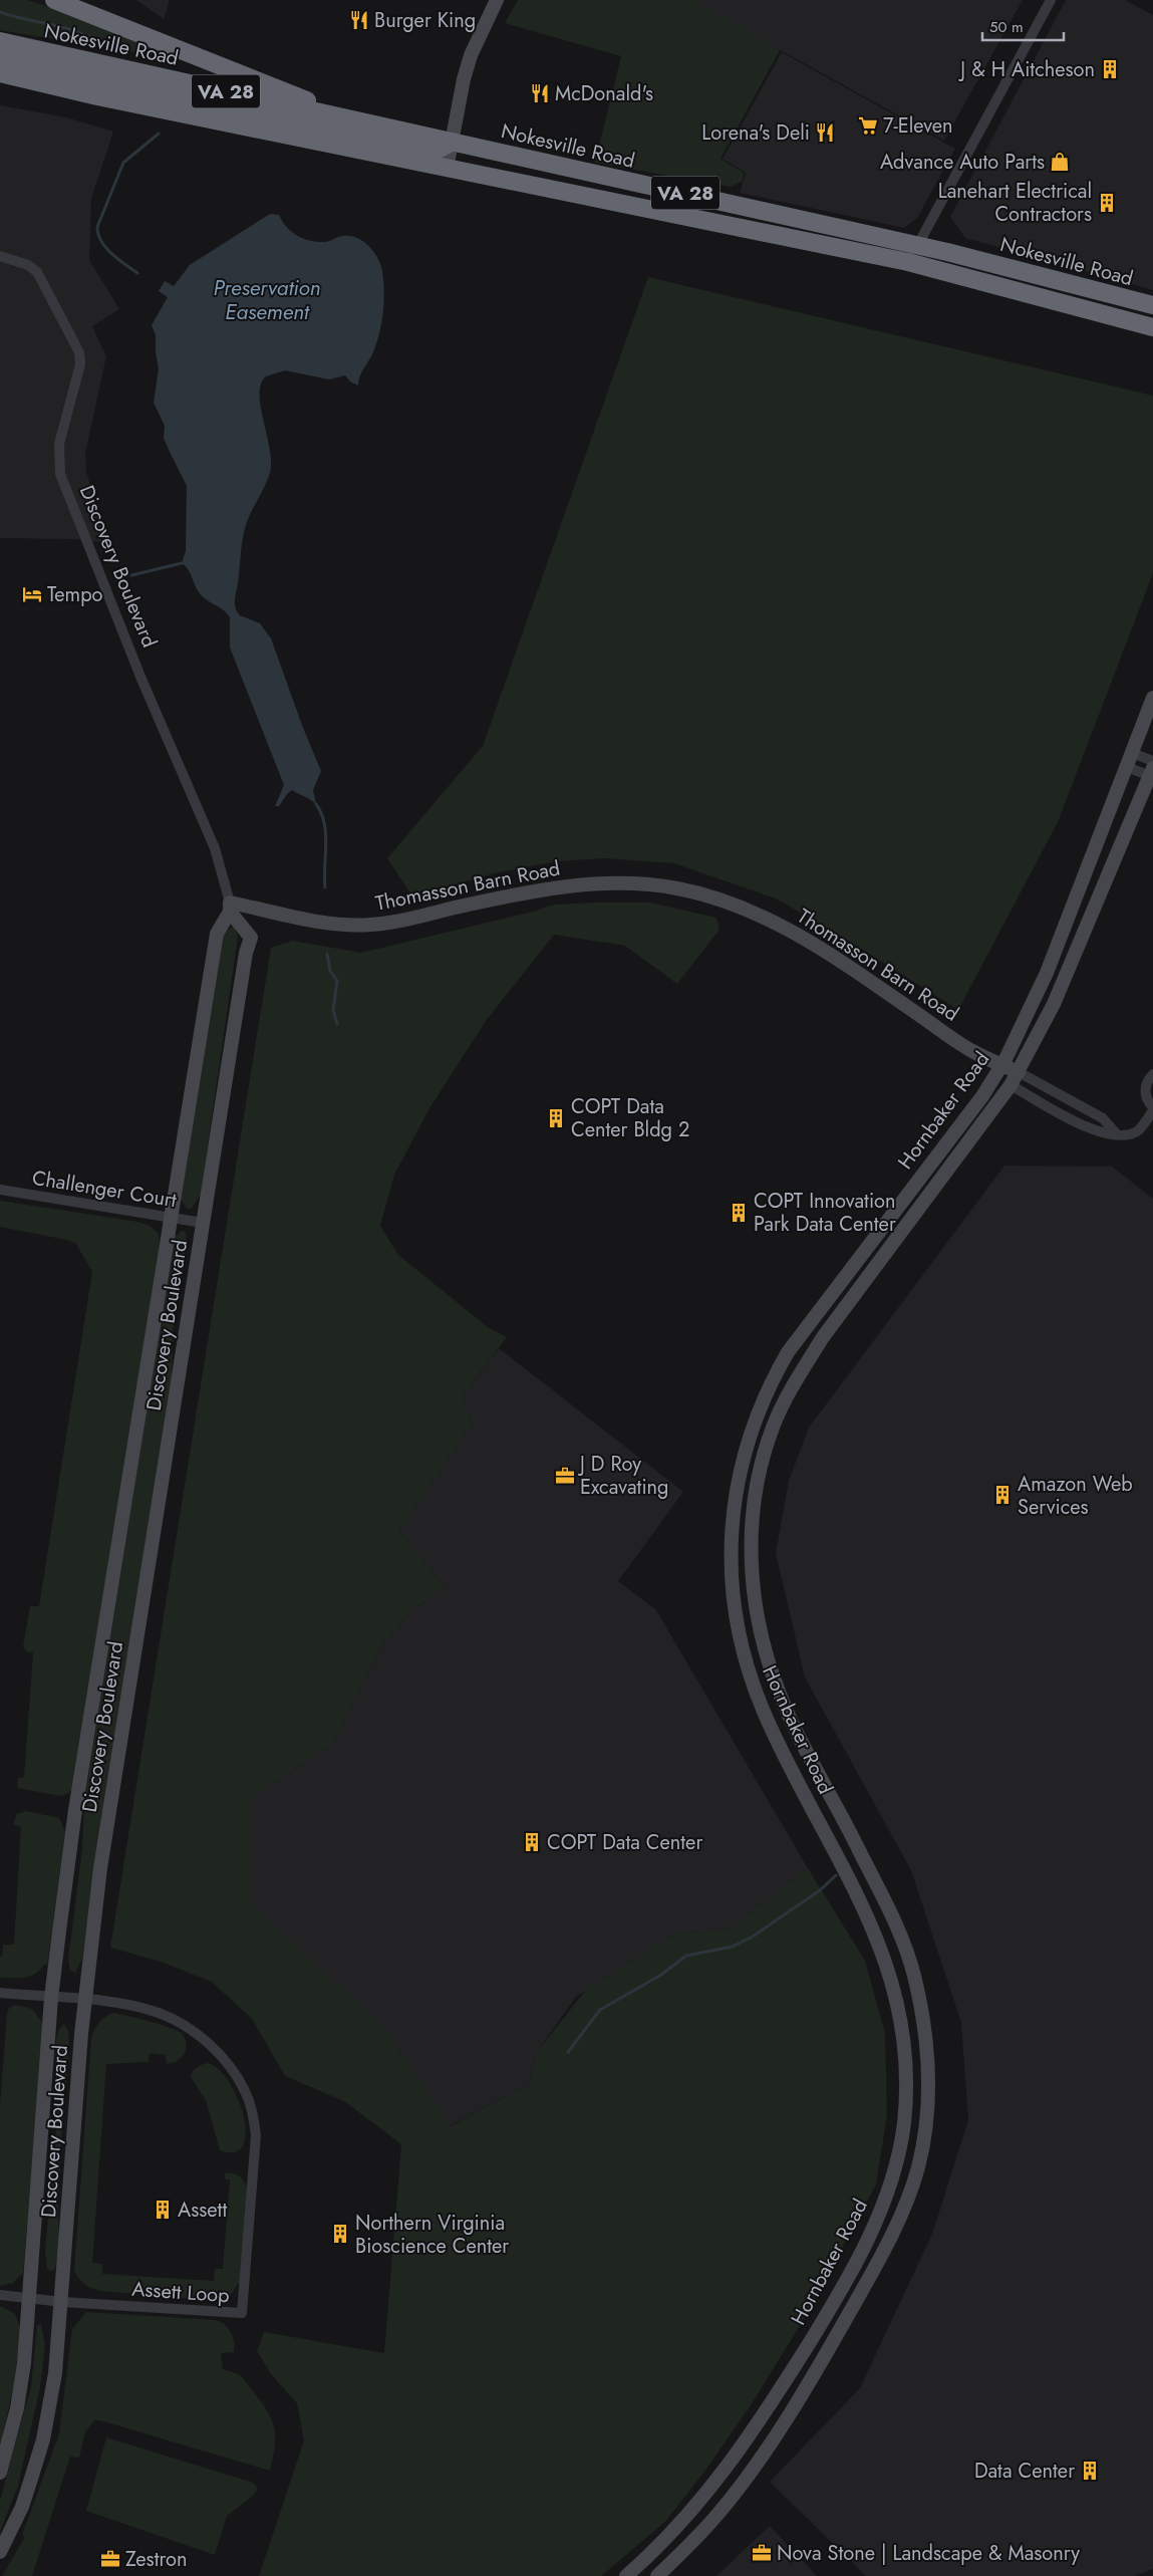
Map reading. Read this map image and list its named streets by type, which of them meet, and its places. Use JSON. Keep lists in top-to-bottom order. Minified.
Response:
{"streets":{"highway":["Nokesville Road","VA 28"],"street":["Discovery Boulevard","Thomasson Barn Road","Hornbaker Road","Challenger Court","Assett Loop"]},"crossings":[["Discovery Boulevard","Thomasson Barn Road"],["Discovery Boulevard","Challenger Court"],["Discovery Boulevard","Assett Loop"],["Thomasson Barn Road","Hornbaker Road"]],"water":["Preservation Easement"],"places":{"restaurant":["Burger King","McDonald's","Lorena's Deli"],"building":["J & H Aitcheson","Lanehart Electrical Contractors","COPT Data Center Bldg 2","COPT Innovation Park Data Center","Amazon Web Services","COPT Data Center","Assett","Northern Virginia Bioscience Center","Data Center"],"supermarket":["7-Eleven"],"shop":["Advance Auto Parts"],"hotel":["Tempo"],"office":["J D Roy Excavating","Nova Stone | Landscape & Masonry","Zestron"]},"scale_bar":"50 m"}
